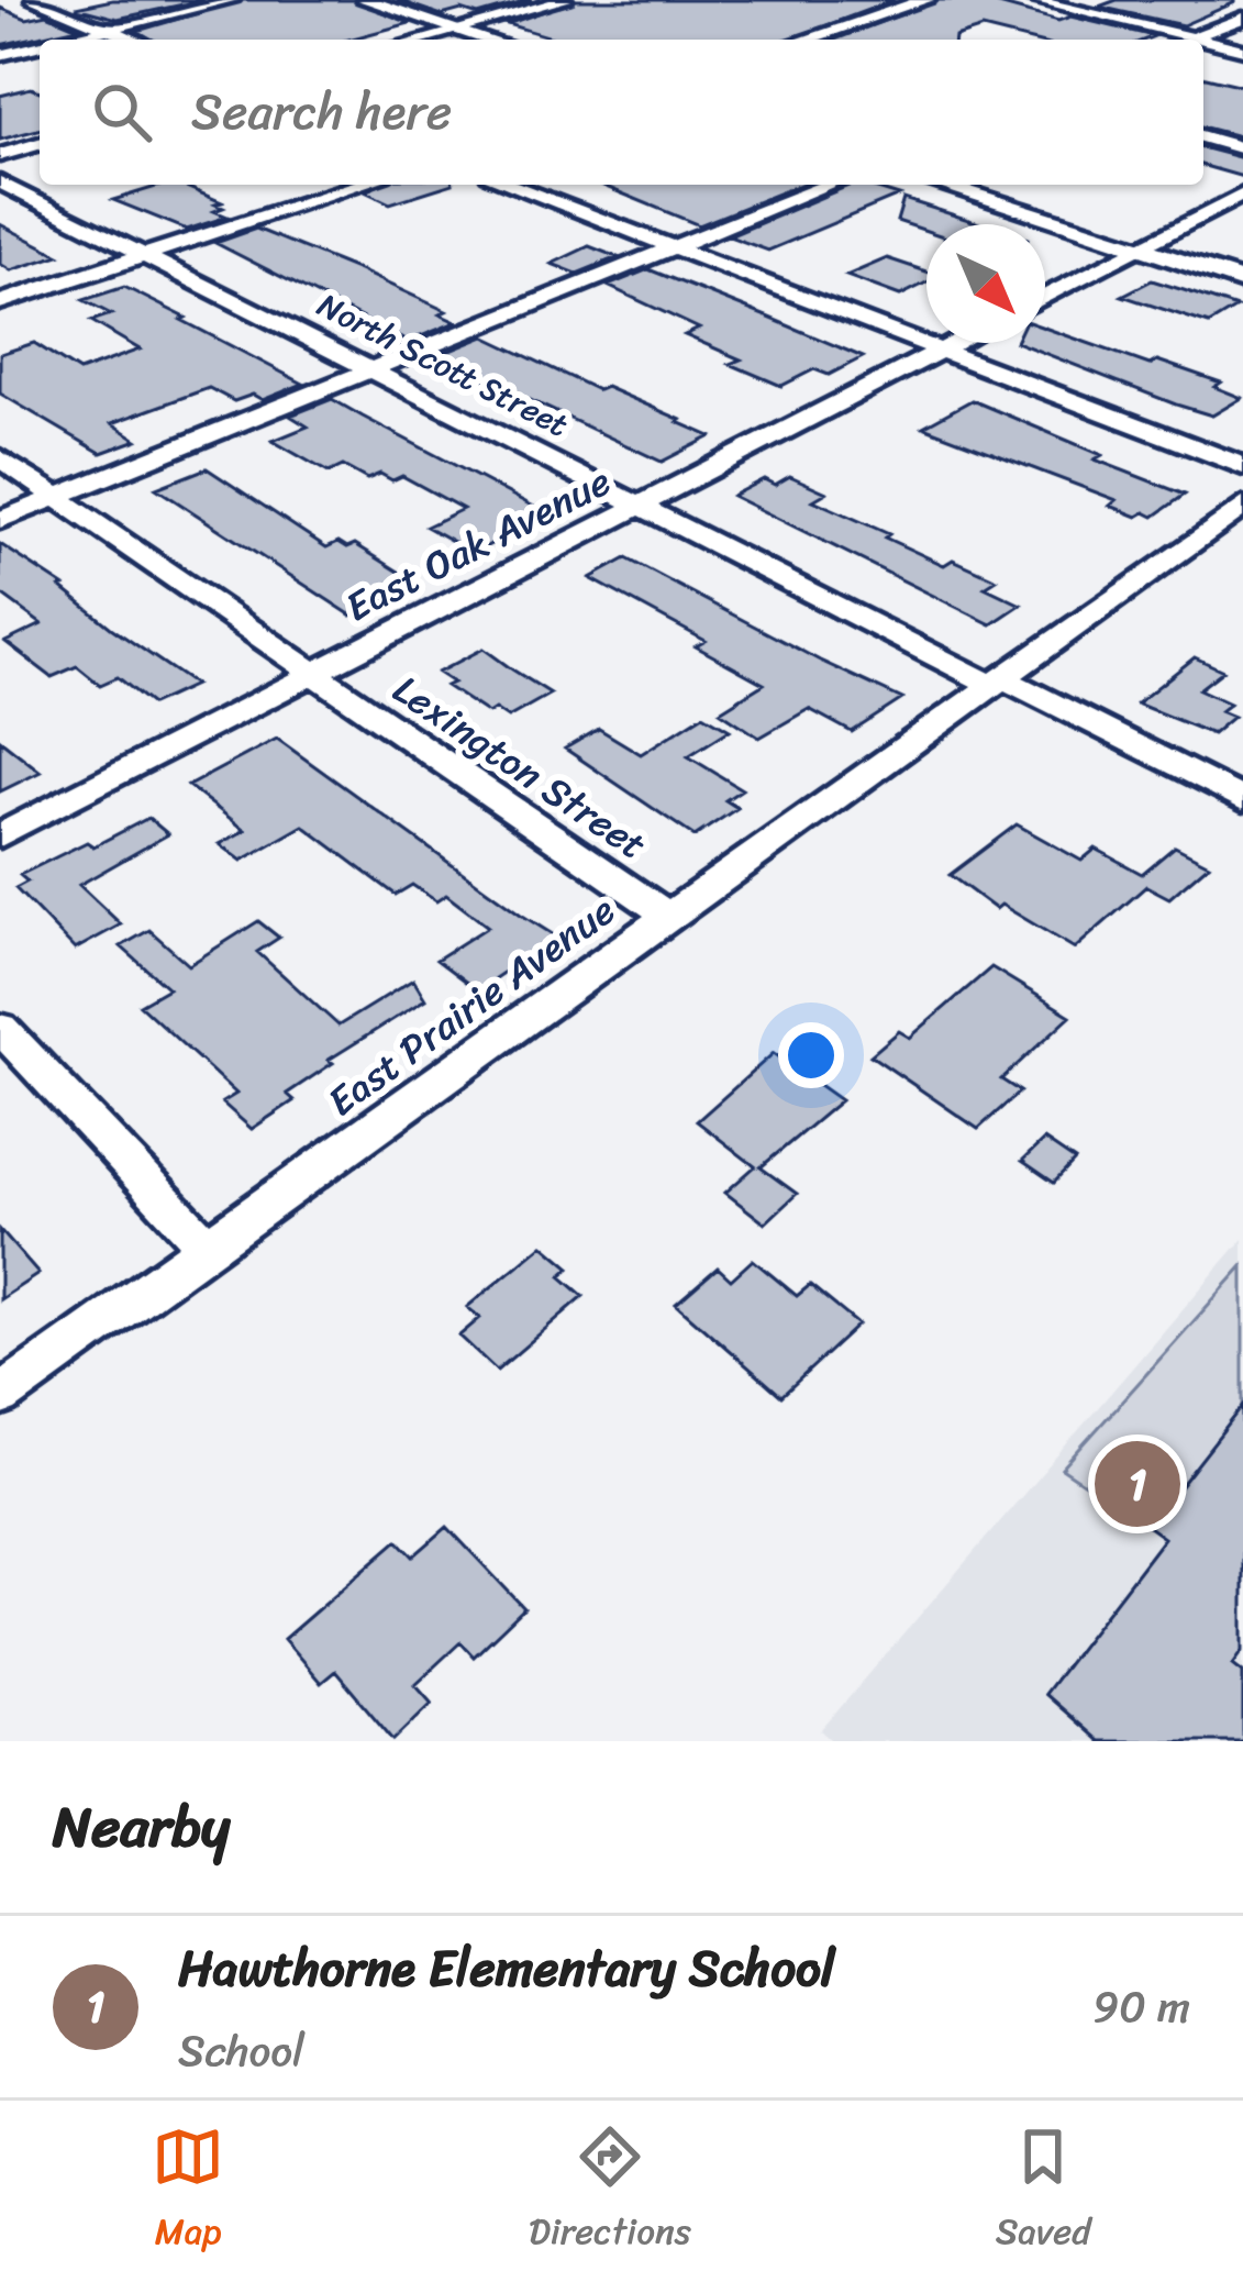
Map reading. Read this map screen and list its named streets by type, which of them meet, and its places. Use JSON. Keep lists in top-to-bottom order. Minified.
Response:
{"streets":{"street":["North Scott Street","East Oak Avenue","Lexington Street","East Prairie Avenue"]},"crossings":[["North Scott Street","East Oak Avenue"],["North Scott Street","East Prairie Avenue"],["East Oak Avenue","Lexington Street"],["Lexington Street","East Prairie Avenue"]],"north":"bottom right","page":{"search":"Search here","pins":"1","heading":"Nearby","list":[{"mark":"1","name":"Hawthorne Elementary School","note":"School","value":"90 m"}],"nav":["Map","Directions","Saved"]}}
